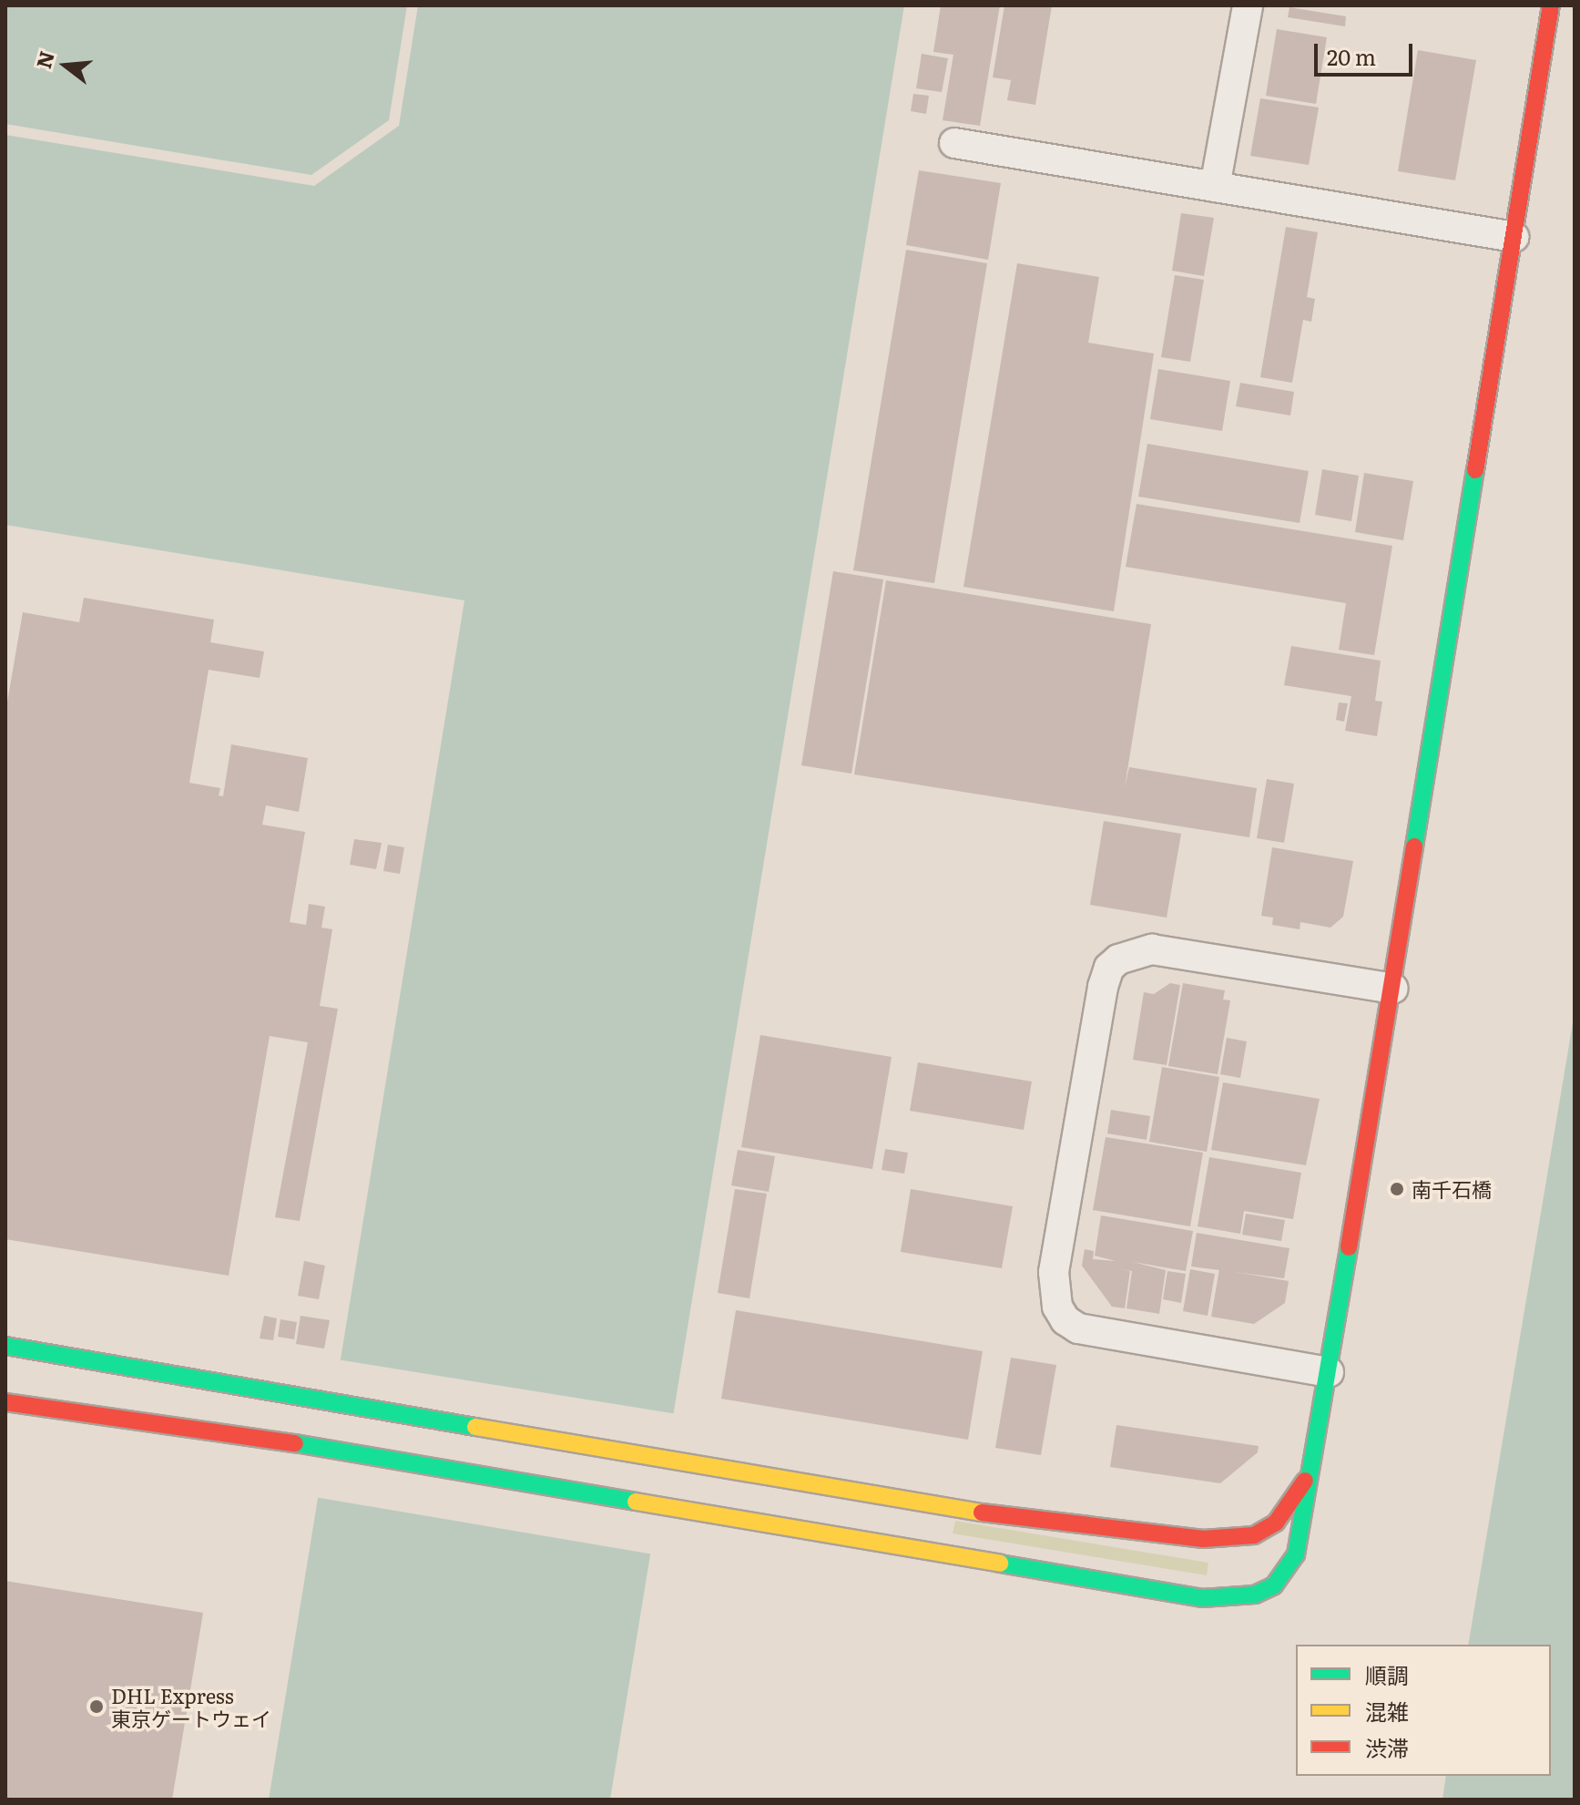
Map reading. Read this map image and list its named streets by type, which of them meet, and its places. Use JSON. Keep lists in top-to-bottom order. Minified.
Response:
{"places":["南千石橋","DHL Express 東京ゲートウェイ"],"legend":["順調","混雑","渋滞"],"scale_bar":"20 m","north":"left"}
